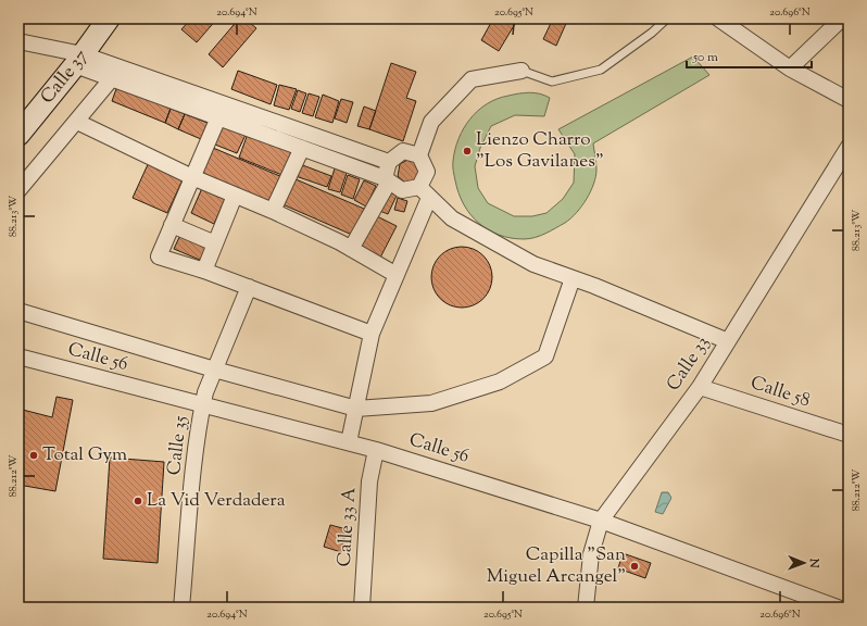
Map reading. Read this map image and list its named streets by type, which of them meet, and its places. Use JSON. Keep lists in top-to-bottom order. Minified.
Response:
{"streets":{"street":["Calle 37","Calle 56","Calle 33","Calle 58","Calle 35","Calle 33 A"]},"crossings":[["Calle 56","Calle 33"],["Calle 56","Calle 35"],["Calle 56","Calle 33 A"],["Calle 33","Calle 58"]],"places":["Lienzo Charro \"Los Gavilanes\"","Total Gym","La Vid Verdadera","Capilla \"San Miguel Arcangel\""],"scale_bar":"50 m","north":"right","coordinates":["20.694°N","20.695°N","20.696°N","88.213°W","88.212°W"]}
